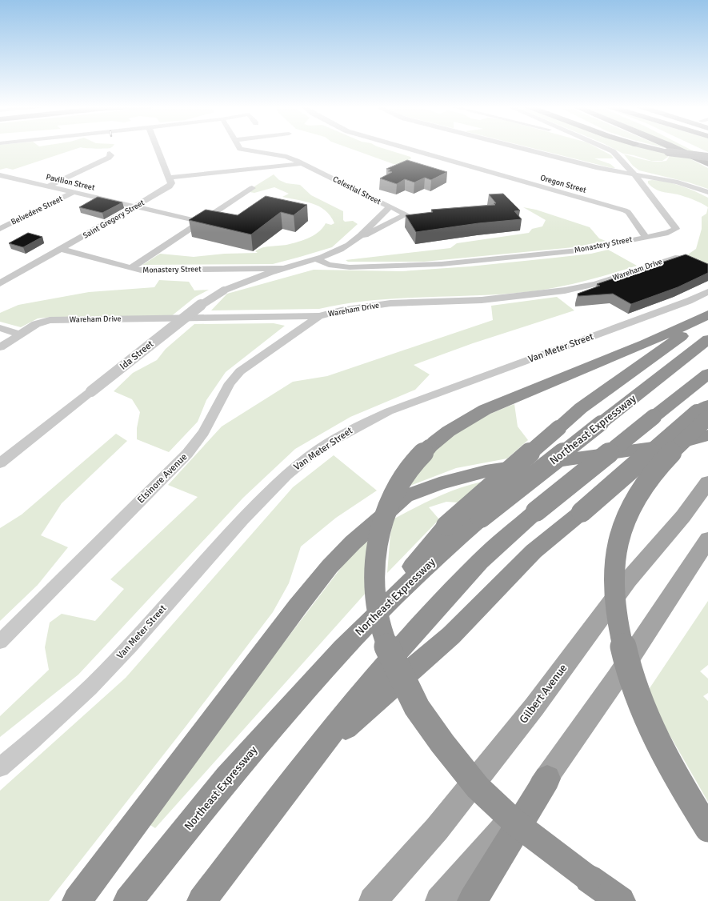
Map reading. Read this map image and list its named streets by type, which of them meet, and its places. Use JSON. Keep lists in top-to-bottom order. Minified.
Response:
{"streets":{"highway":["Northeast Expressway"],"main road":["Gilbert Avenue"],"street":["Pavilion Street","Oregon Street","Celestial Street","Belvedere Street","Saint Gregory Street","Monastery Street","Wareham Drive","Van Meter Street","Ida Street","Elsinore Avenue"]},"crossings":[["Pavilion Street","Belvedere Street"],["Pavilion Street","Saint Gregory Street"],["Oregon Street","Monastery Street"],["Celestial Street","Monastery Street"],["Celestial Street","Ida Street"],["Saint Gregory Street","Monastery Street"],["Monastery Street","Ida Street"],["Wareham Drive","Elsinore Avenue"]]}
